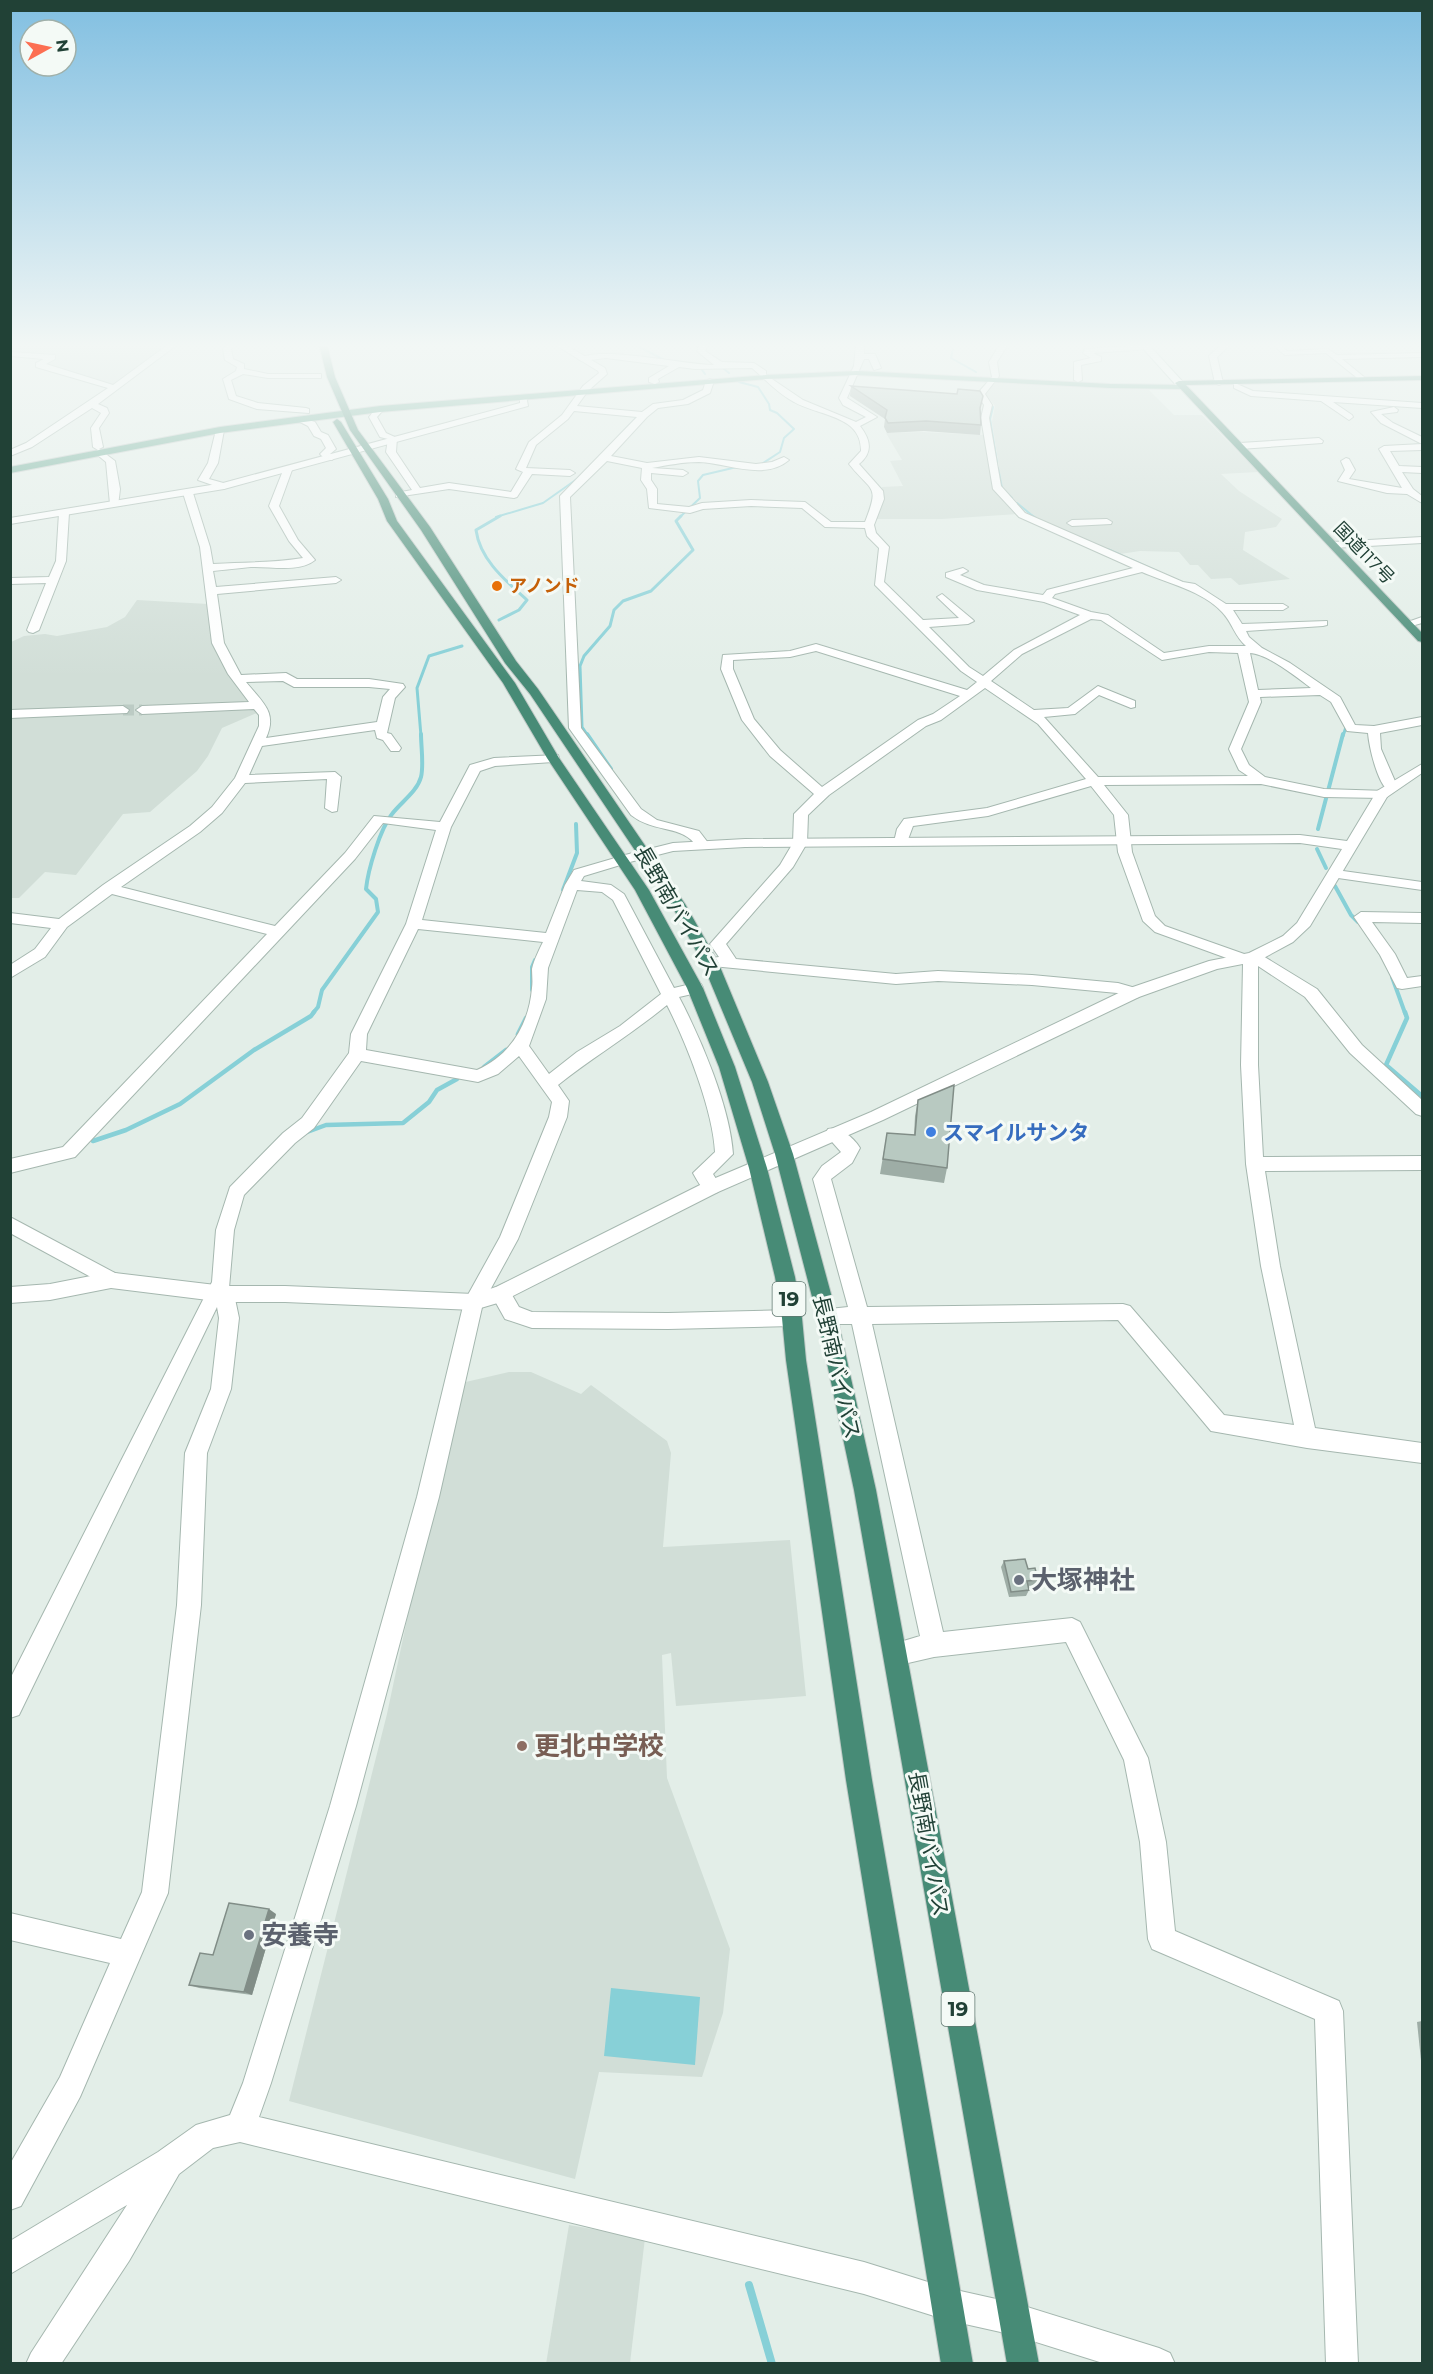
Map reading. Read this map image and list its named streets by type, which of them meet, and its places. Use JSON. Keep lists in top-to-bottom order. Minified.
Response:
{"streets":{"highway":["国道117号","長野南バイパス","19"]},"places":["アノンド","スマイルサンタ","大塚神社","更北中学校","安養寺"],"north":"right"}
